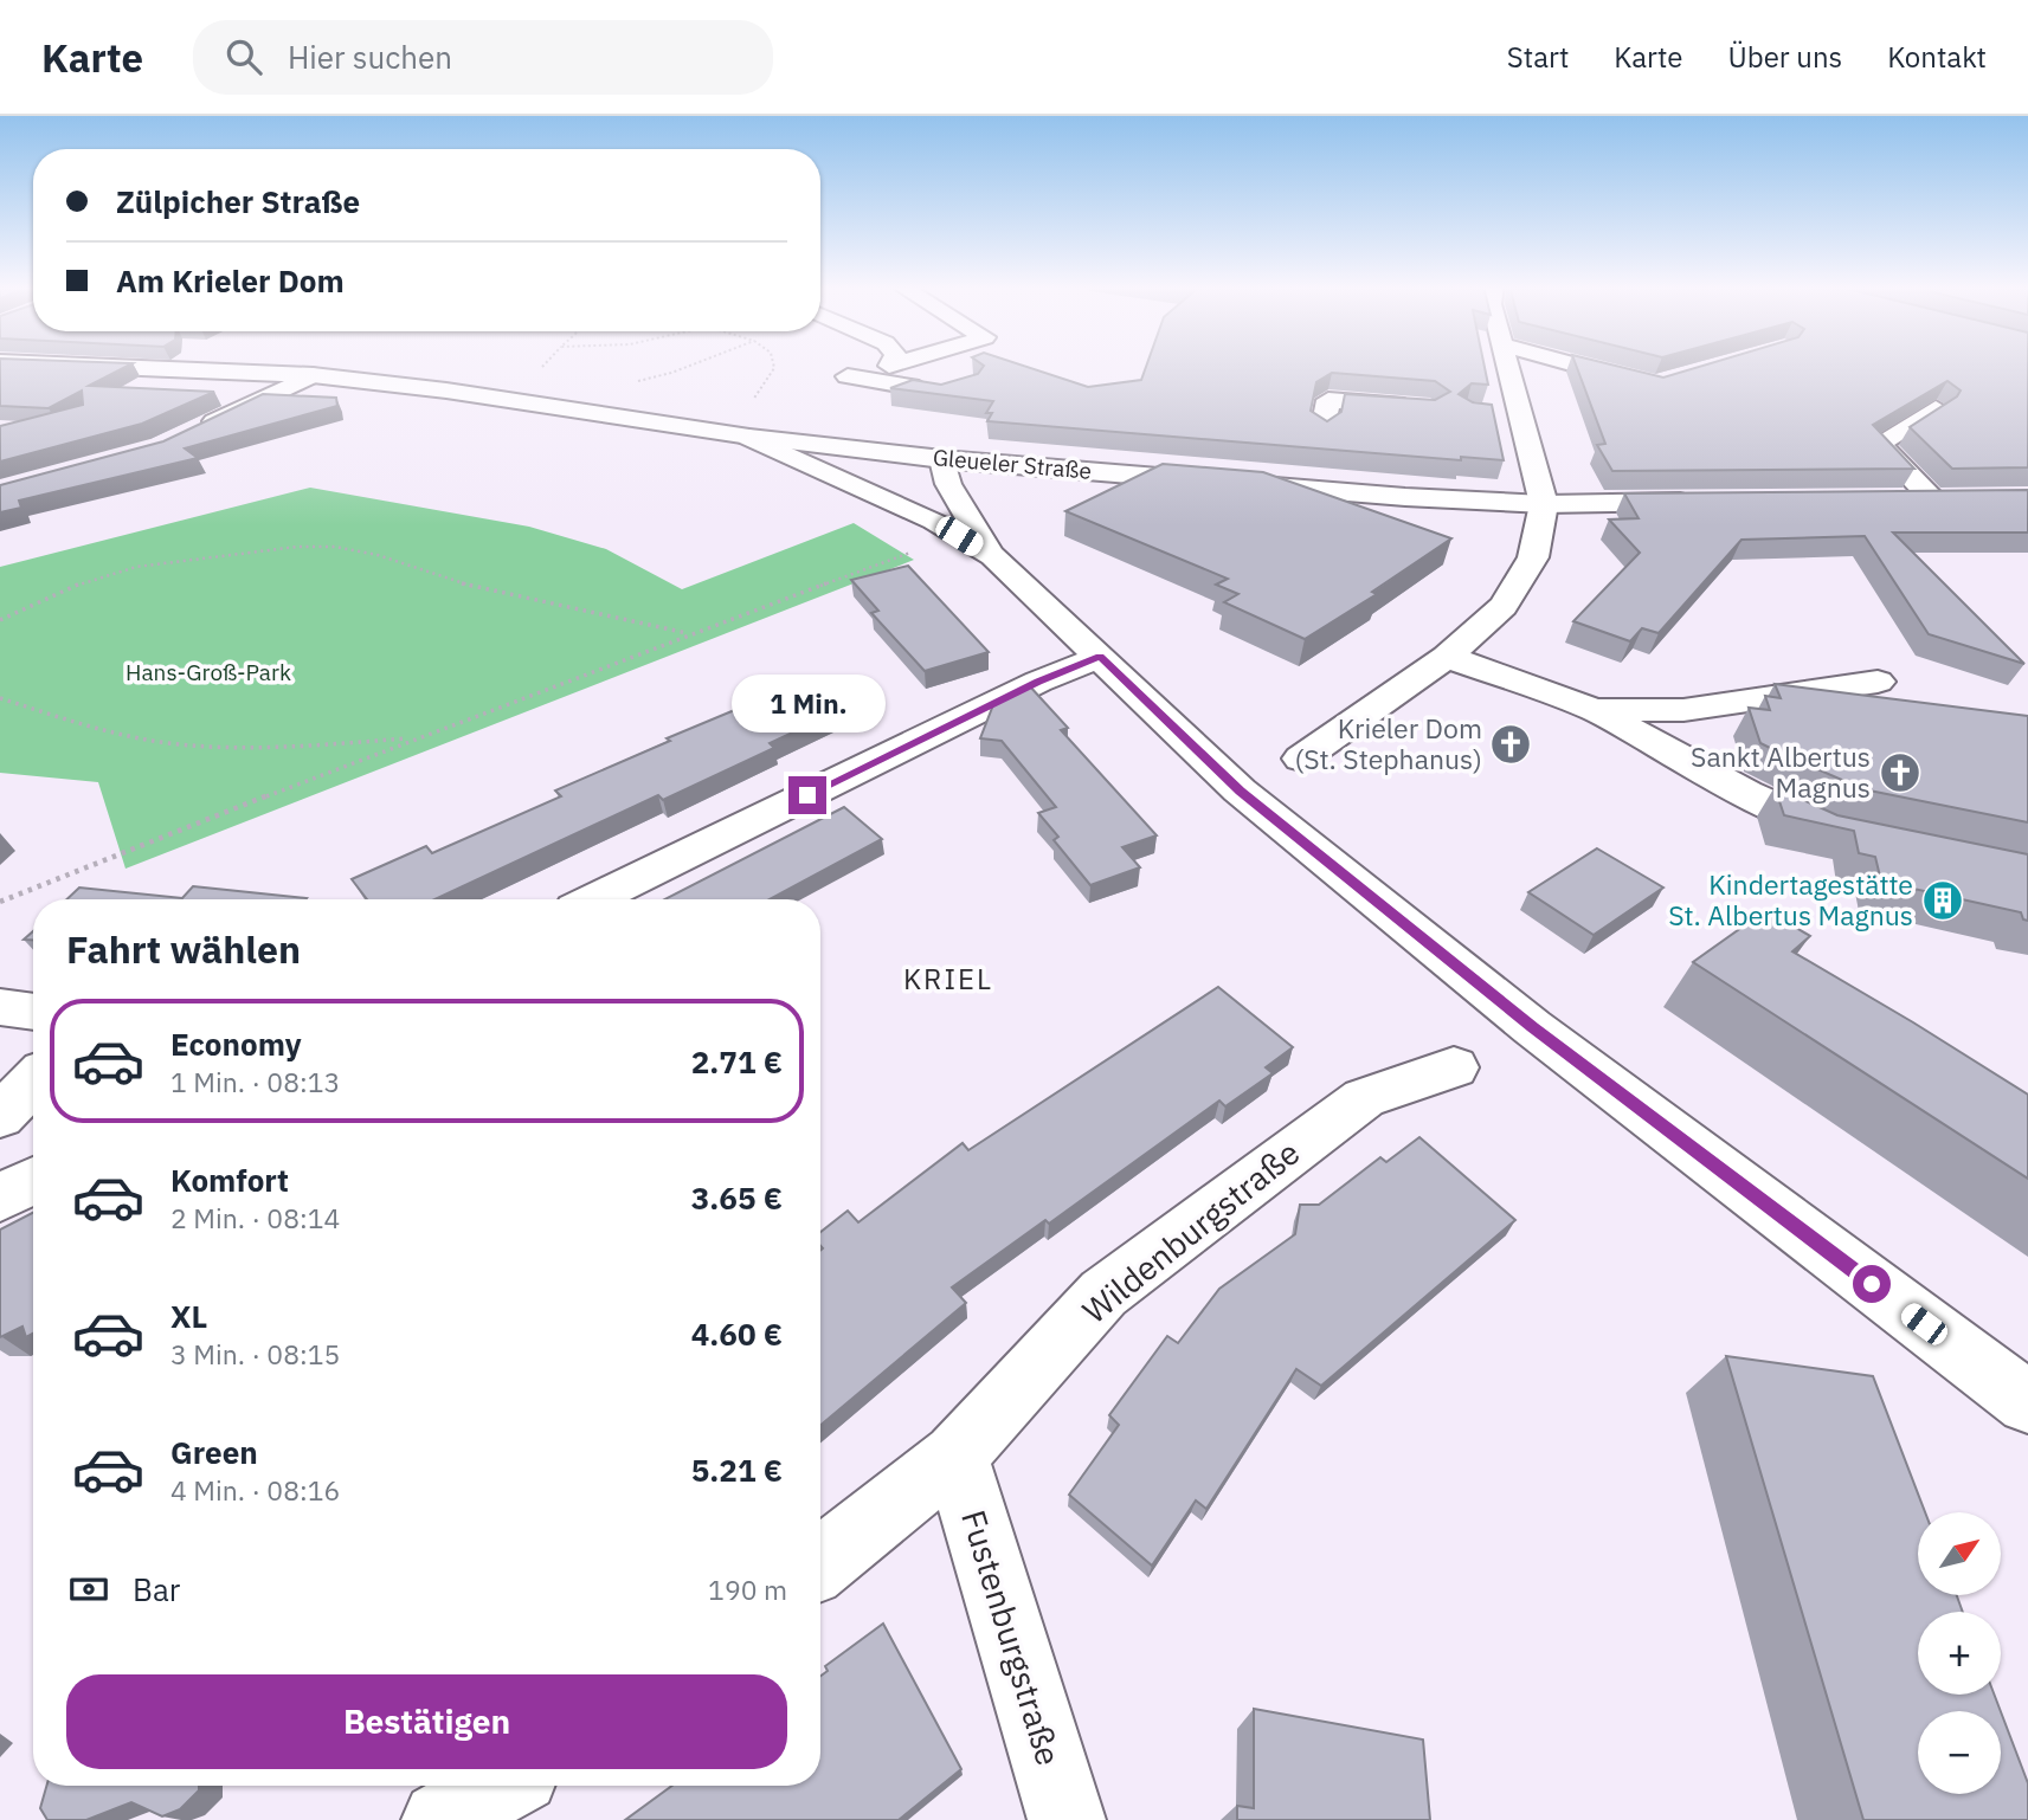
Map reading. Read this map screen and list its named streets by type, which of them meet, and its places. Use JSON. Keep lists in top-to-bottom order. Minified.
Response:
{"streets":{"street":["Gleueler Straße","Wildenburgstraße","Fustenburgstraße"]},"crossings":[["Wildenburgstraße","Fustenburgstraße"]],"districts":["KRIEL"],"parks":["Hans-Groß-Park"],"places":{"church":["Krieler Dom (St. Stephanus)","Sankt Albertus Magnus"],"building":["Kindertagestätte St. Albertus Magnus"]},"north":"top right","page":{"header":"Karte","search":"Hier suchen","nav":["Start","Karte","Über uns","Kontakt"],"banner":["Zülpicher Straße","Am Krieler Dom"],"bubble":"1 Min.","heading":"Fahrt wählen","list":[{"name":"Economy","note":"1 Min. · 08:13","value":"2.71 €"},{"name":"Komfort","note":"2 Min. · 08:14","value":"3.65 €"},{"name":"XL","note":"3 Min. · 08:15","value":"4.60 €"},{"name":"Green","note":"4 Min. · 08:16","value":"5.21 €"}],"map_buttons":["+","−"],"pay":["Bar","190 m"],"buttons":"Bestätigen"}}
